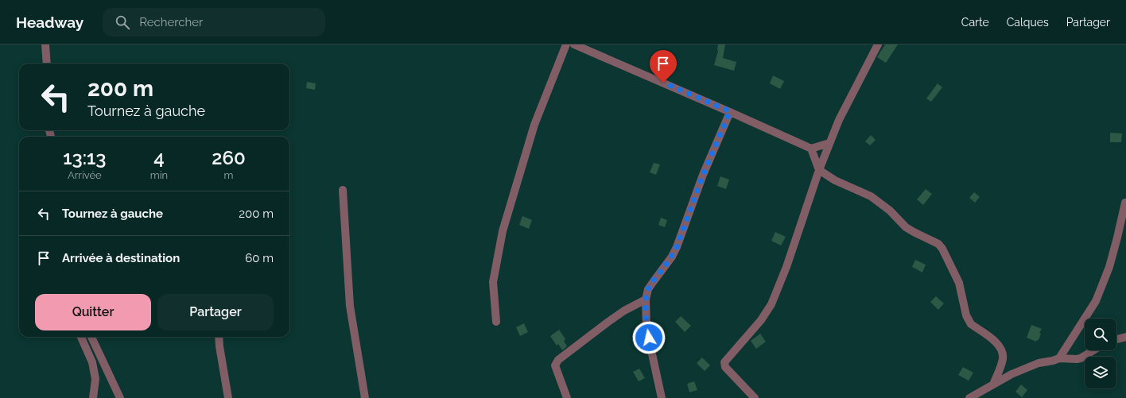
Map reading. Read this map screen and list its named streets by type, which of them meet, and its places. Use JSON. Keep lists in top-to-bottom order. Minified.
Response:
{"page":{"header":"Headway","search":"Rechercher","nav":["Carte","Calques","Partager"],"turn":["200 m","Tournez à gauche"],"eta":["13:13","Arrivée","4","min","260","m"],"list":[{"name":"Tournez à gauche","value":"200 m"},{"name":"Arrivée à destination","value":"60 m"}],"buttons":["Quitter","Partager"]}}
